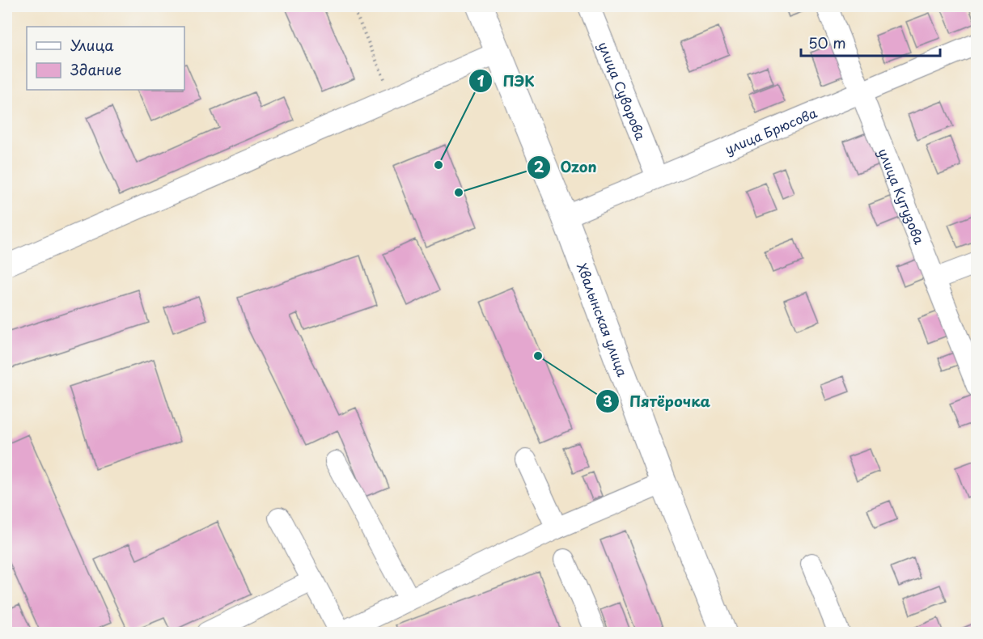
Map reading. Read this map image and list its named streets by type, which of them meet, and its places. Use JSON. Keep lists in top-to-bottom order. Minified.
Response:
{"streets":{"main road":["Хвалынская улица"],"street":["улица Суворова","улица Брюсова","улица Кутузова"]},"crossings":[["улица Суворова","улица Брюсова"],["улица Брюсова","улица Кутузова"],["улица Брюсова","Хвалынская улица"]],"places":["ПЭК","Ozon","Пятёрочка"],"legend":["Улица","Здание"],"scale_bar":"50 m"}
